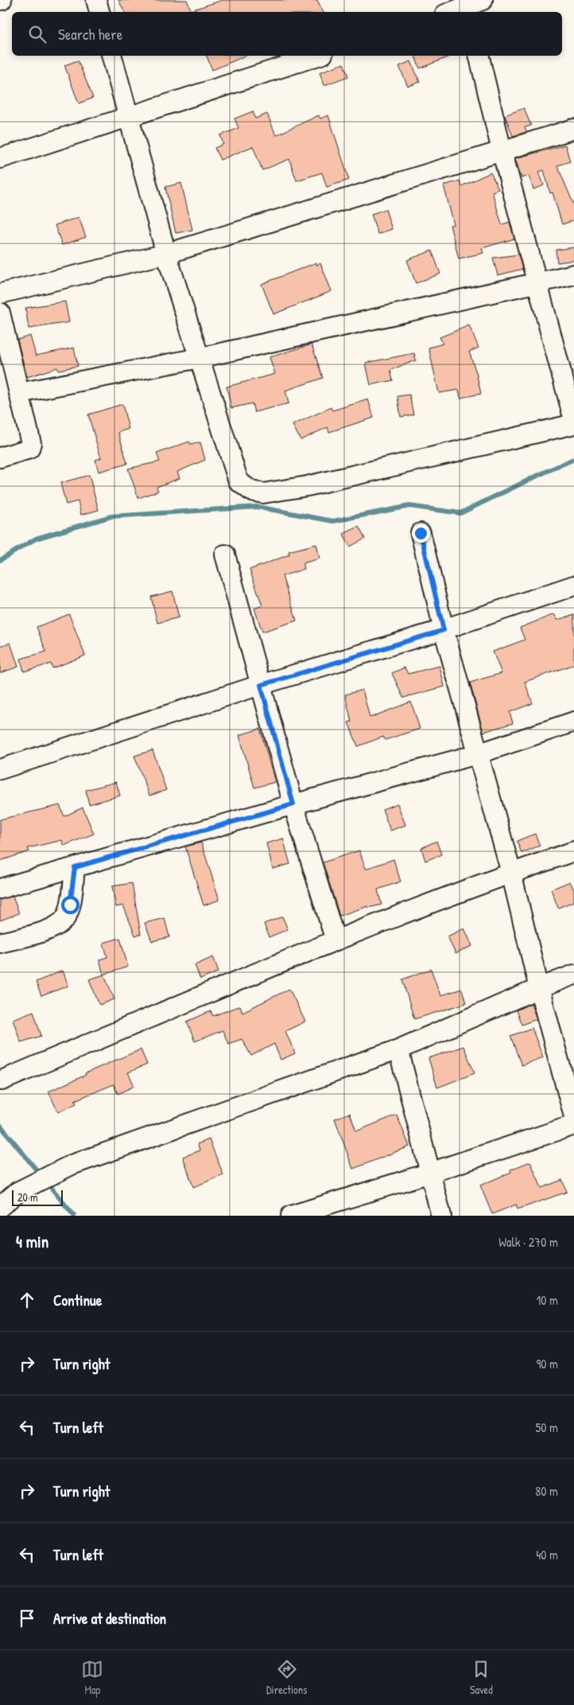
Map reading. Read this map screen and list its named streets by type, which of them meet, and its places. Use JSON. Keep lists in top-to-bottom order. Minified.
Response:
{"scale_bar":"20 m","page":{"search":"Search here","scale":"20 m","heading":["4 min","Walk · 270 m"],"list":[["Continue","10 m"],["Turn right","90 m"],["Turn left","50 m"],["Turn right","80 m"],["Turn left","40 m"],"Arrive at destination"],"nav":["Map","Directions","Saved"]}}
